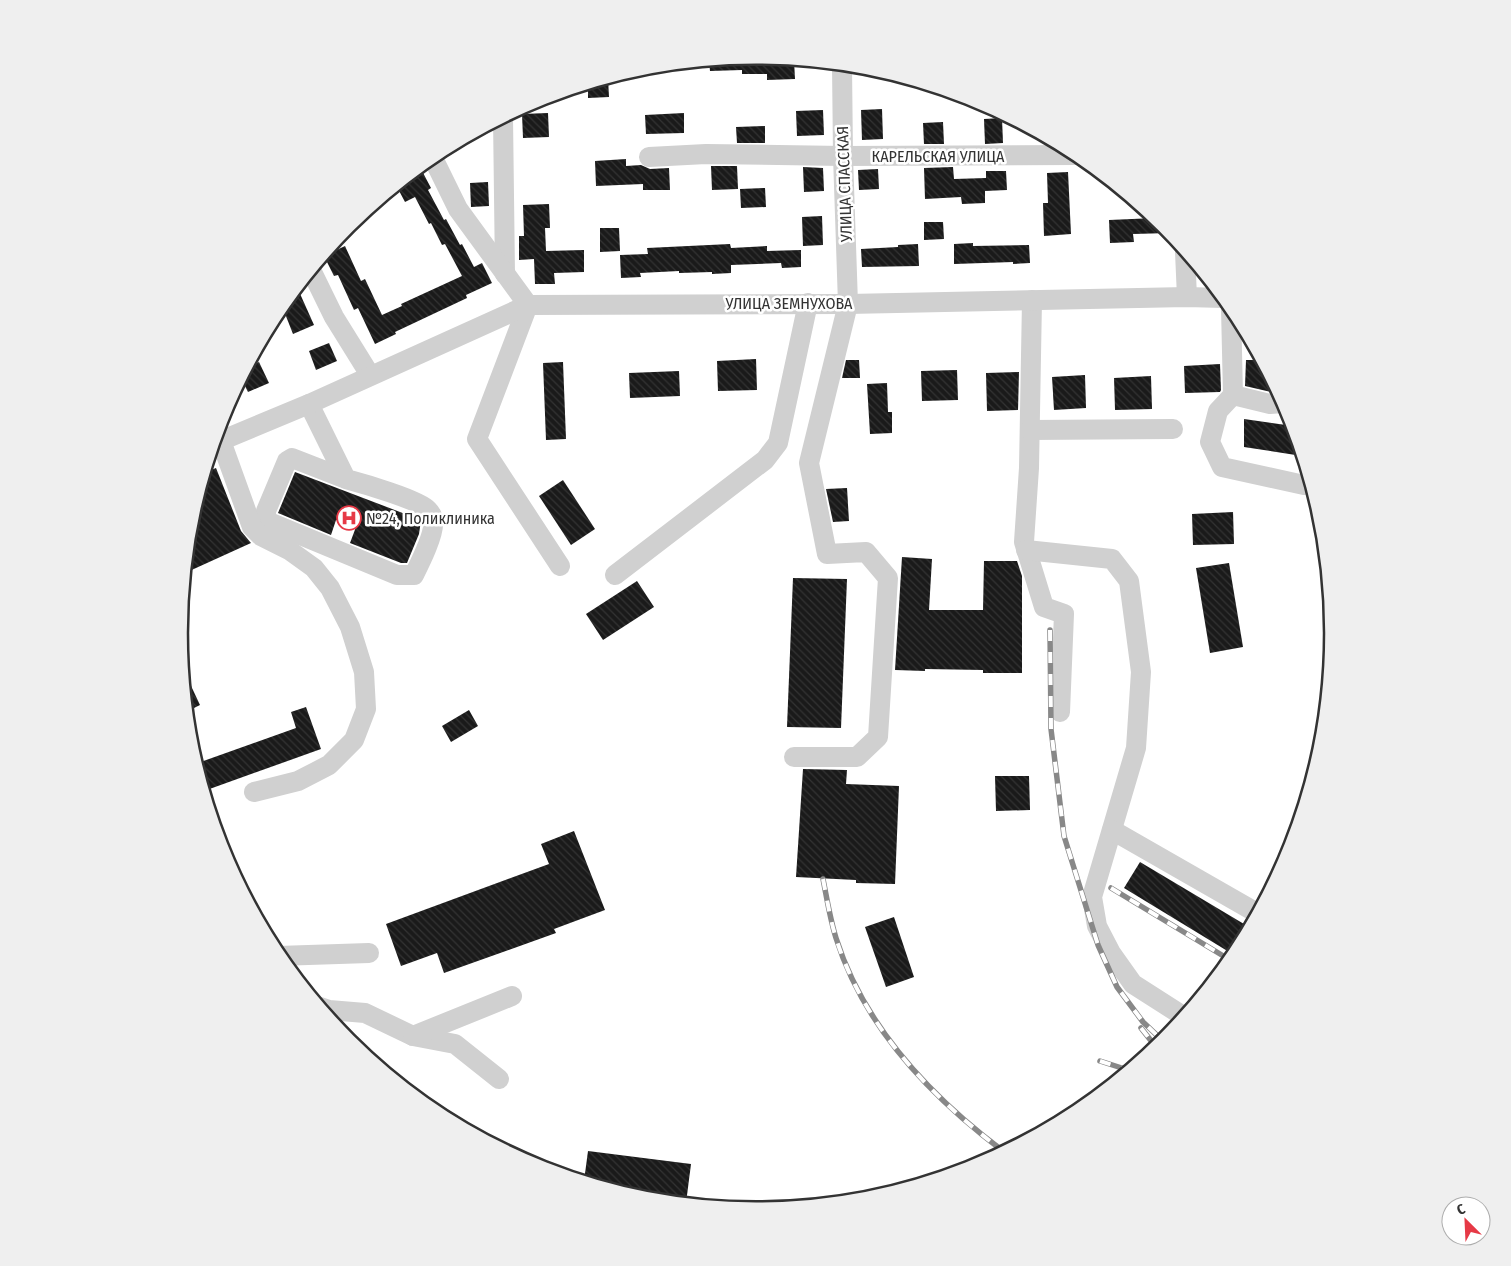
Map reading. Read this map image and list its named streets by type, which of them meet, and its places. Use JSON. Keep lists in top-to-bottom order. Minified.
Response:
{"streets":{"street":["КАРЕЛЬСКАЯ УЛИЦА","УЛИЦА СПАССКАЯ","УЛИЦА ЗЕМНУХОВА"]},"crossings":[["КАРЕЛЬСКАЯ УЛИЦА","УЛИЦА СПАССКАЯ"],["УЛИЦА СПАССКАЯ","УЛИЦА ЗЕМНУХОВА"]],"places":{"hospital":["№24, Поликлиника"]},"north":"top left"}
